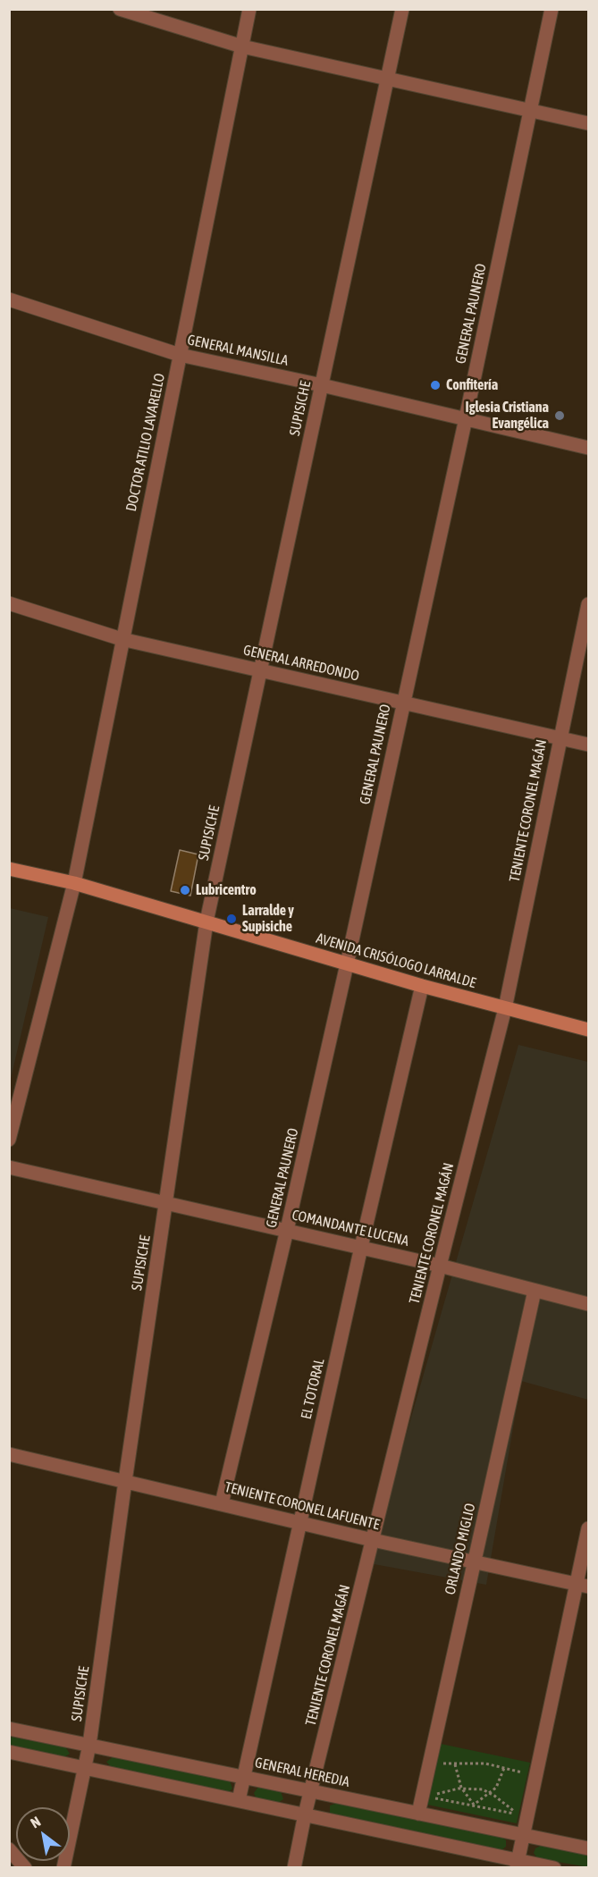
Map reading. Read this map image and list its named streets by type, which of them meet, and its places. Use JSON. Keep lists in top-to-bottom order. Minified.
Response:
{"streets":{"main road":["AVENIDA CRISÓLOGO LARRALDE"],"street":["GENERAL PAUNERO","GENERAL MANSILLA","SUPISICHE","DOCTOR ATILIO LAVARELLO","GENERAL ARREDONDO","TENIENTE CORONEL MAGÁN","COMANDANTE LUCENA","EL TOTORAL","TENIENTE CORONEL LAFUENTE","ORLANDO MIGLIO","GENERAL HEREDIA"]},"crossings":[["GENERAL PAUNERO","GENERAL MANSILLA"],["GENERAL PAUNERO","GENERAL ARREDONDO"],["GENERAL PAUNERO","AVENIDA CRISÓLOGO LARRALDE"],["GENERAL PAUNERO","COMANDANTE LUCENA"],["GENERAL PAUNERO","TENIENTE CORONEL LAFUENTE"],["GENERAL MANSILLA","SUPISICHE"],["GENERAL MANSILLA","DOCTOR ATILIO LAVARELLO"],["SUPISICHE","GENERAL ARREDONDO"],["SUPISICHE","AVENIDA CRISÓLOGO LARRALDE"],["SUPISICHE","COMANDANTE LUCENA"],["SUPISICHE","TENIENTE CORONEL LAFUENTE"],["SUPISICHE","GENERAL HEREDIA"],["DOCTOR ATILIO LAVARELLO","GENERAL ARREDONDO"],["DOCTOR ATILIO LAVARELLO","AVENIDA CRISÓLOGO LARRALDE"],["GENERAL ARREDONDO","TENIENTE CORONEL MAGÁN"],["TENIENTE CORONEL MAGÁN","AVENIDA CRISÓLOGO LARRALDE"],["TENIENTE CORONEL MAGÁN","COMANDANTE LUCENA"],["TENIENTE CORONEL MAGÁN","TENIENTE CORONEL LAFUENTE"],["TENIENTE CORONEL MAGÁN","GENERAL HEREDIA"],["AVENIDA CRISÓLOGO LARRALDE","EL TOTORAL"],["COMANDANTE LUCENA","EL TOTORAL"],["COMANDANTE LUCENA","ORLANDO MIGLIO"],["EL TOTORAL","TENIENTE CORONEL LAFUENTE"],["EL TOTORAL","GENERAL HEREDIA"],["TENIENTE CORONEL LAFUENTE","ORLANDO MIGLIO"],["ORLANDO MIGLIO","GENERAL HEREDIA"]],"places":["Confitería","Iglesia Cristiana Evangélica","Lubricentro","Larralde y Supisiche"],"north":"top left"}
